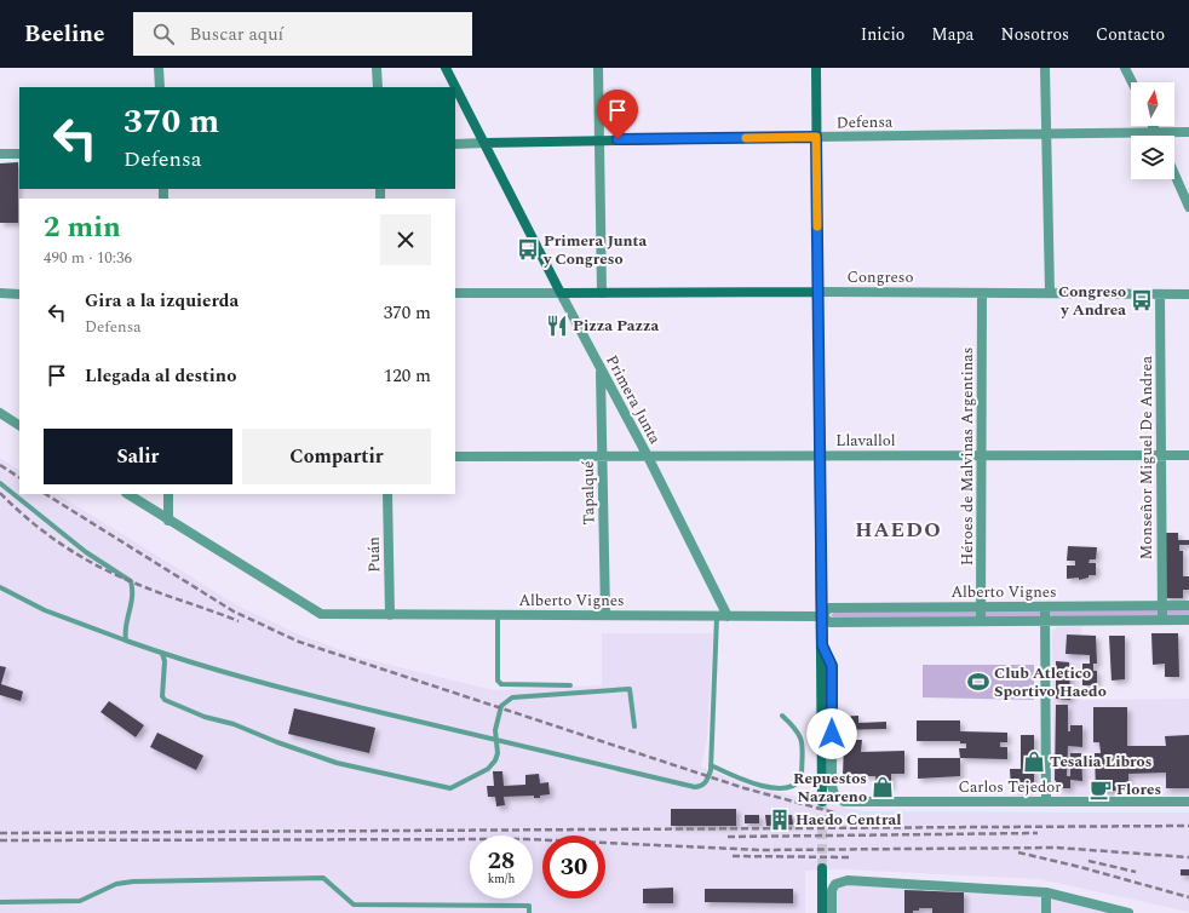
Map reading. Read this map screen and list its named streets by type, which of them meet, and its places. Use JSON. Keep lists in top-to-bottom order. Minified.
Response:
{"streets":{"street":["Defensa","Congreso","Primera Junta","Llavallol","Héroes de Malvinas Argentinas","Monseñor Miguel De Andrea","Tapalqué","Puán","Alberto Vignes","Carlos Tejedor"]},"crossings":[["Defensa","Primera Junta"],["Congreso","Primera Junta"],["Congreso","Héroes de Malvinas Argentinas"],["Congreso","Monseñor Miguel De Andrea"],["Primera Junta","Llavallol"],["Primera Junta","Tapalqué"],["Primera Junta","Alberto Vignes"],["Llavallol","Héroes de Malvinas Argentinas"],["Llavallol","Monseñor Miguel De Andrea"],["Llavallol","Tapalqué"],["Héroes de Malvinas Argentinas","Alberto Vignes"],["Monseñor Miguel De Andrea","Alberto Vignes"],["Tapalqué","Alberto Vignes"],["Puán","Alberto Vignes"]],"districts":["HAEDO"],"places":{"bus stop":["Primera Junta y Congreso","Congreso y Andrea"],"restaurant":["Pizza Pazza"],"sports":["Club Atletico Sportivo Haedo"],"shop":["Tesalia Libros","Repuestos Nazareno"],"cafe":["Flores"],"building":["Haedo Central"]},"north":"top","page":{"header":"Beeline","search":"Buscar aquí","nav":["Inicio","Mapa","Nosotros","Contacto"],"turn":["370 m","Defensa"],"heading":["2 min","490 m · 10:36"],"list":[{"name":"Gira a la izquierda","note":"Defensa","value":"370 m"},{"name":"Llegada al destino","value":"120 m"}],"buttons":["Salir","Compartir"],"speed":"28 km/h","limit":"30"}}
